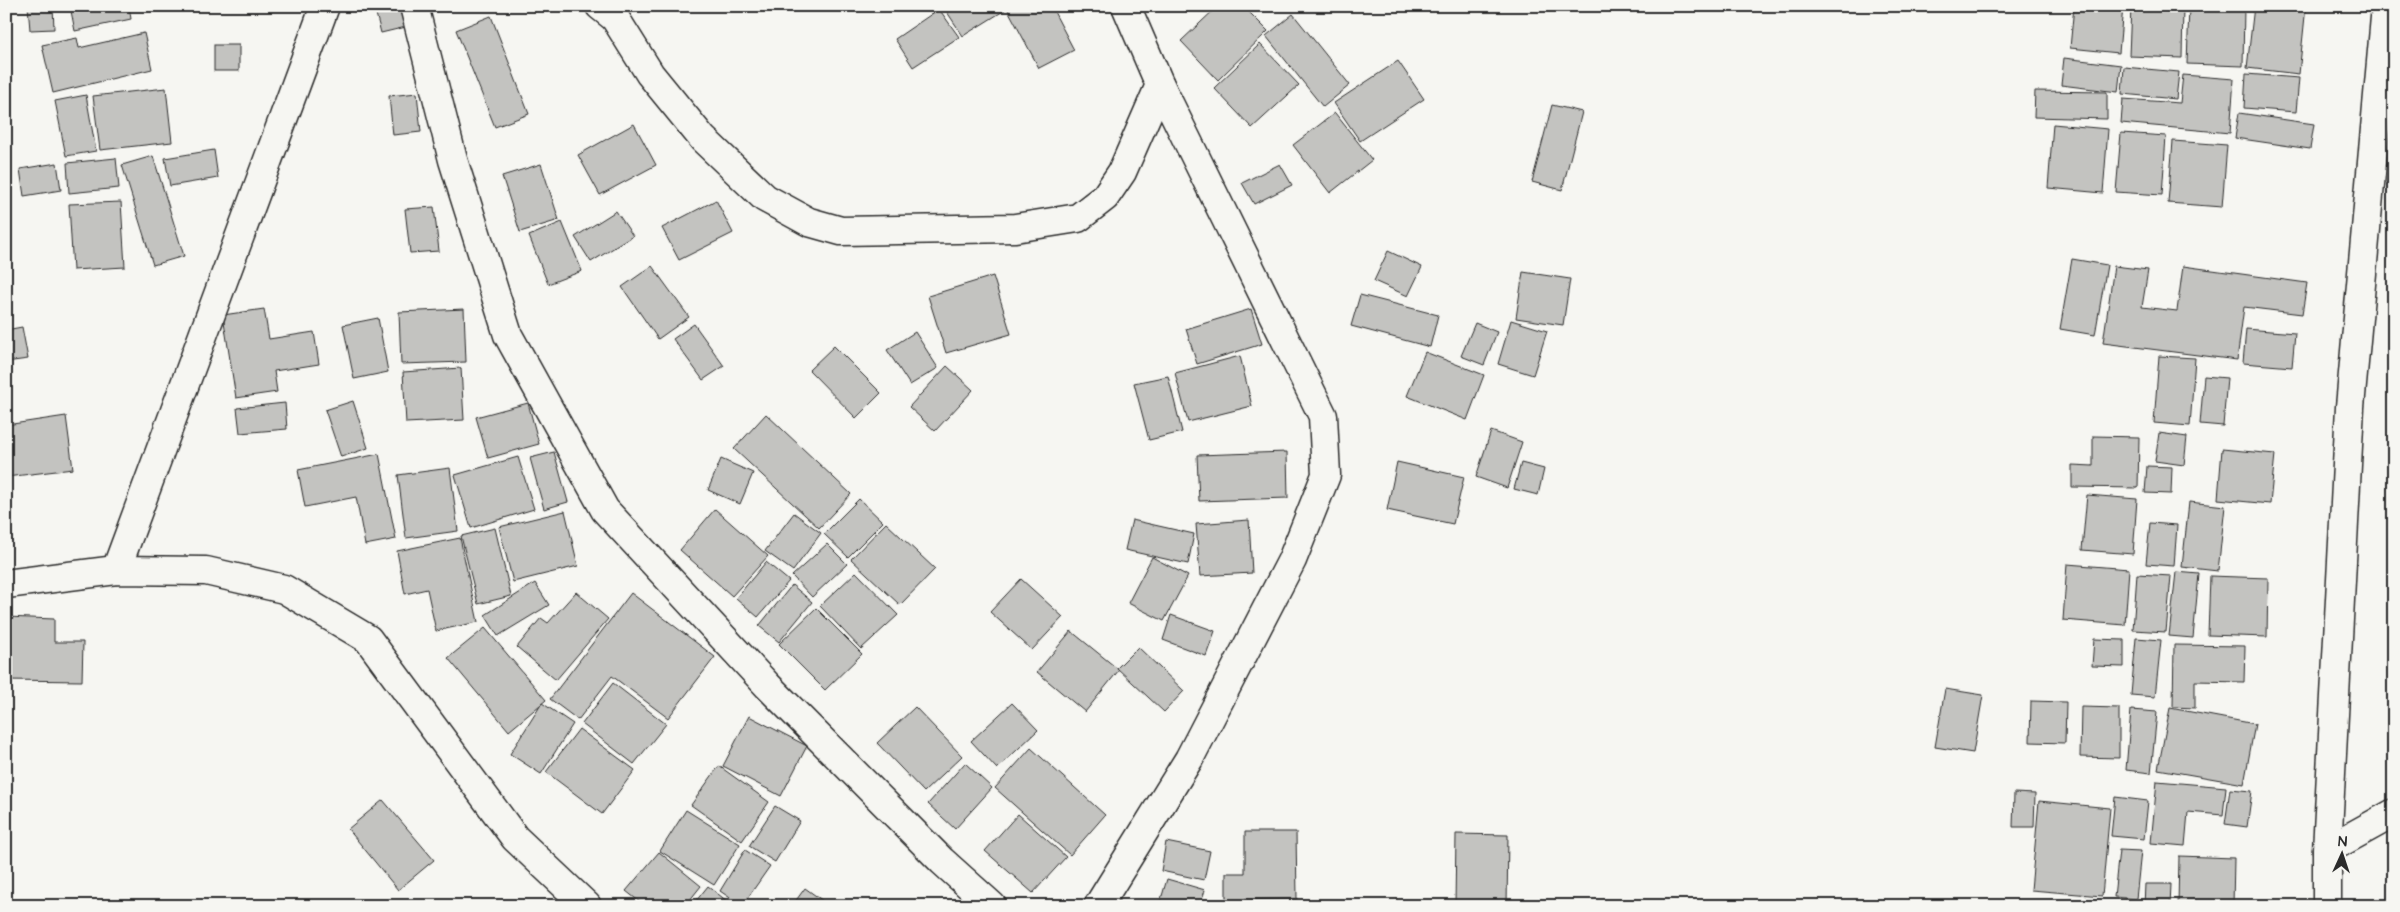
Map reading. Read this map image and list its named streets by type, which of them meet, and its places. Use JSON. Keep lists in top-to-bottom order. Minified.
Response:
{"north":"top"}
